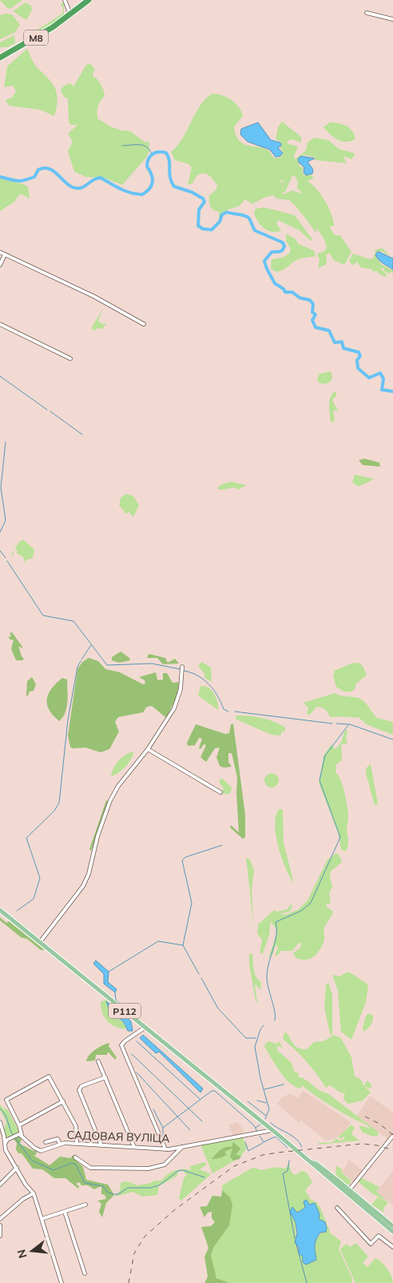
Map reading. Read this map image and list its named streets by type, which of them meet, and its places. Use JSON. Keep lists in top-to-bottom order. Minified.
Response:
{"streets":{"highway":["М8"],"main road":["Р112"],"street":["САДОВАЯ ВУЛІЦА"]},"crossings":[["Р112","САДОВАЯ ВУЛІЦА"]],"north":"left"}
